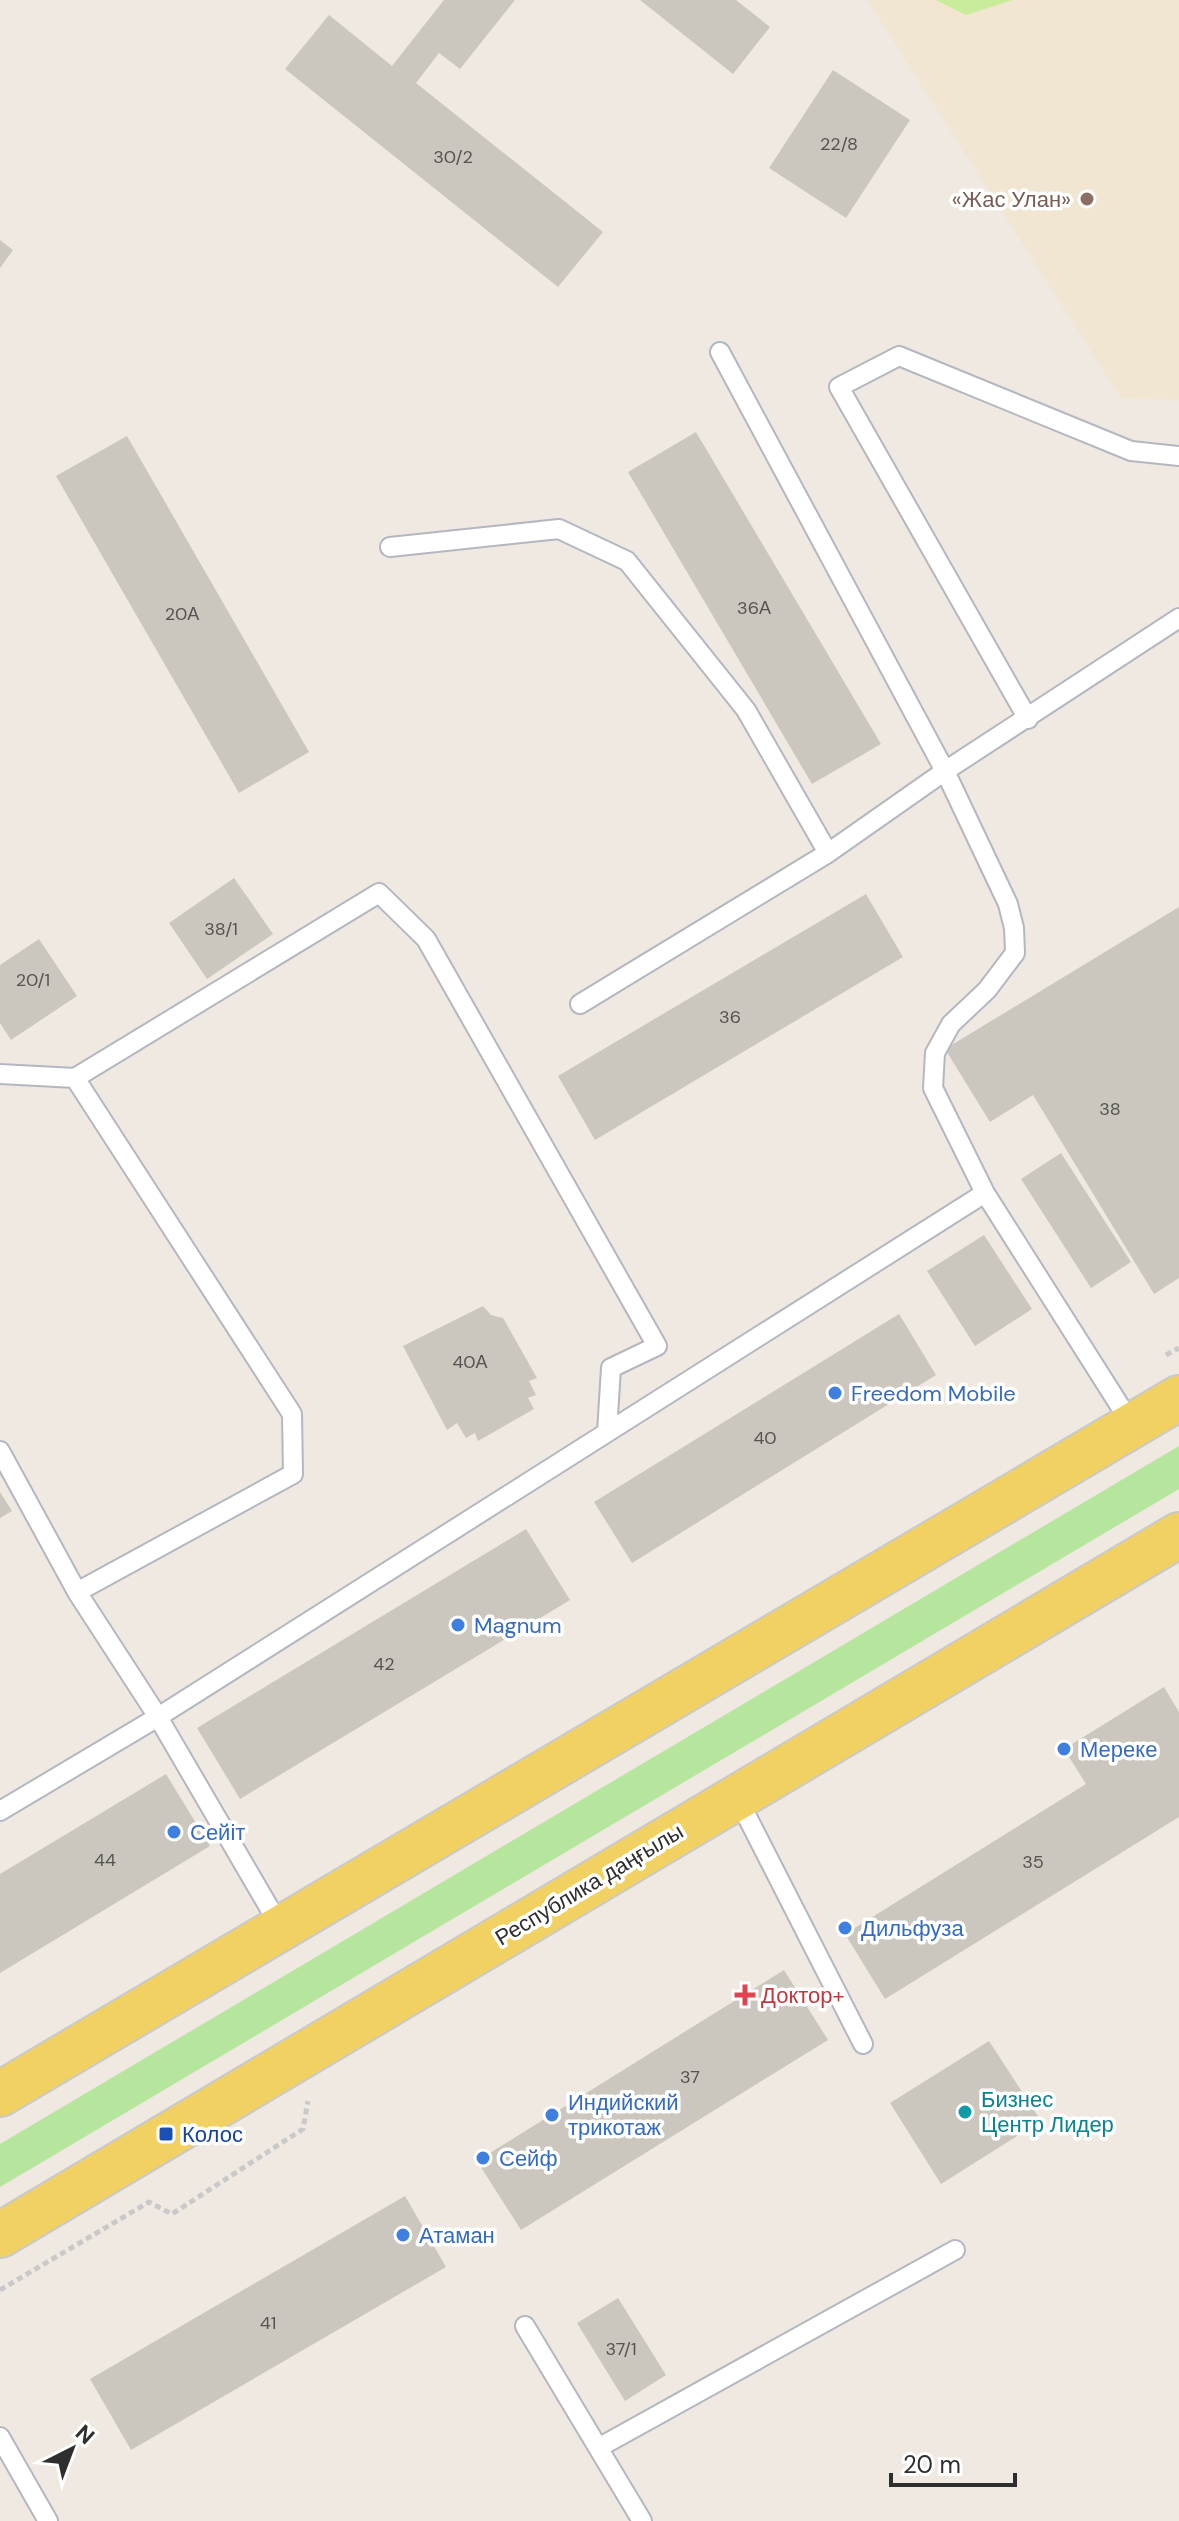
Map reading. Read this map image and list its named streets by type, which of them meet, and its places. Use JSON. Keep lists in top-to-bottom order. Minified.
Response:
{"streets":{"main road":["Республика даңғылы"]},"places":{"other":["«Жас Улан»","Freedom Mobile","Magnum","Мереке","Сейіт","Дильфуза","Бизнес Центр Лидер","Индийский трикотаж","Сейф","Атаман"],"health":["Доктор+"],"transit":["Колос"]},"house_numbers":["22/8","30/2","36А","20А","38/1","20/1","36","38","40А","40","42","44","35","37","41","37/1"],"scale_bar":"20 m","north":"top right"}
